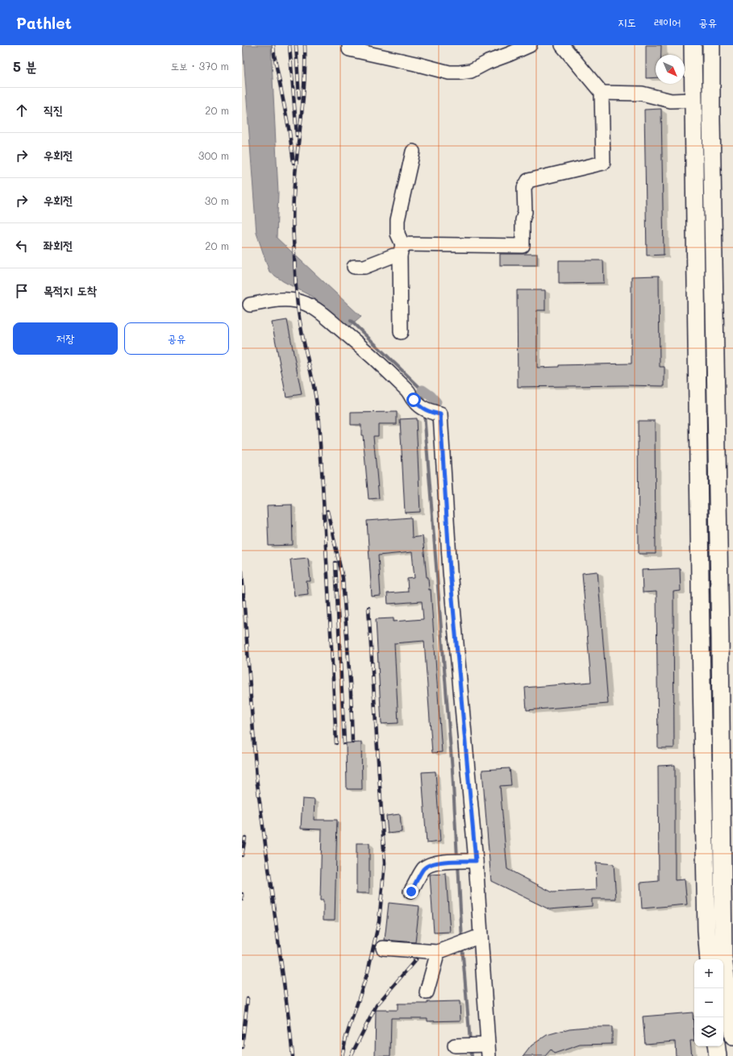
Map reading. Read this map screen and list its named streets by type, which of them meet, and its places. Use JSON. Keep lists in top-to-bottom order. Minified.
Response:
{"north":"bottom right","page":{"header":"Pathlet","nav":["지도","레이어","공유"],"heading":["5 분","도보 · 370 m"],"list":[["직진","20 m"],["우회전","300 m"],["우회전","30 m"],["좌회전","20 m"],"목적지 도착"],"buttons":["저장","공유"],"map_buttons":["+","−"]}}
